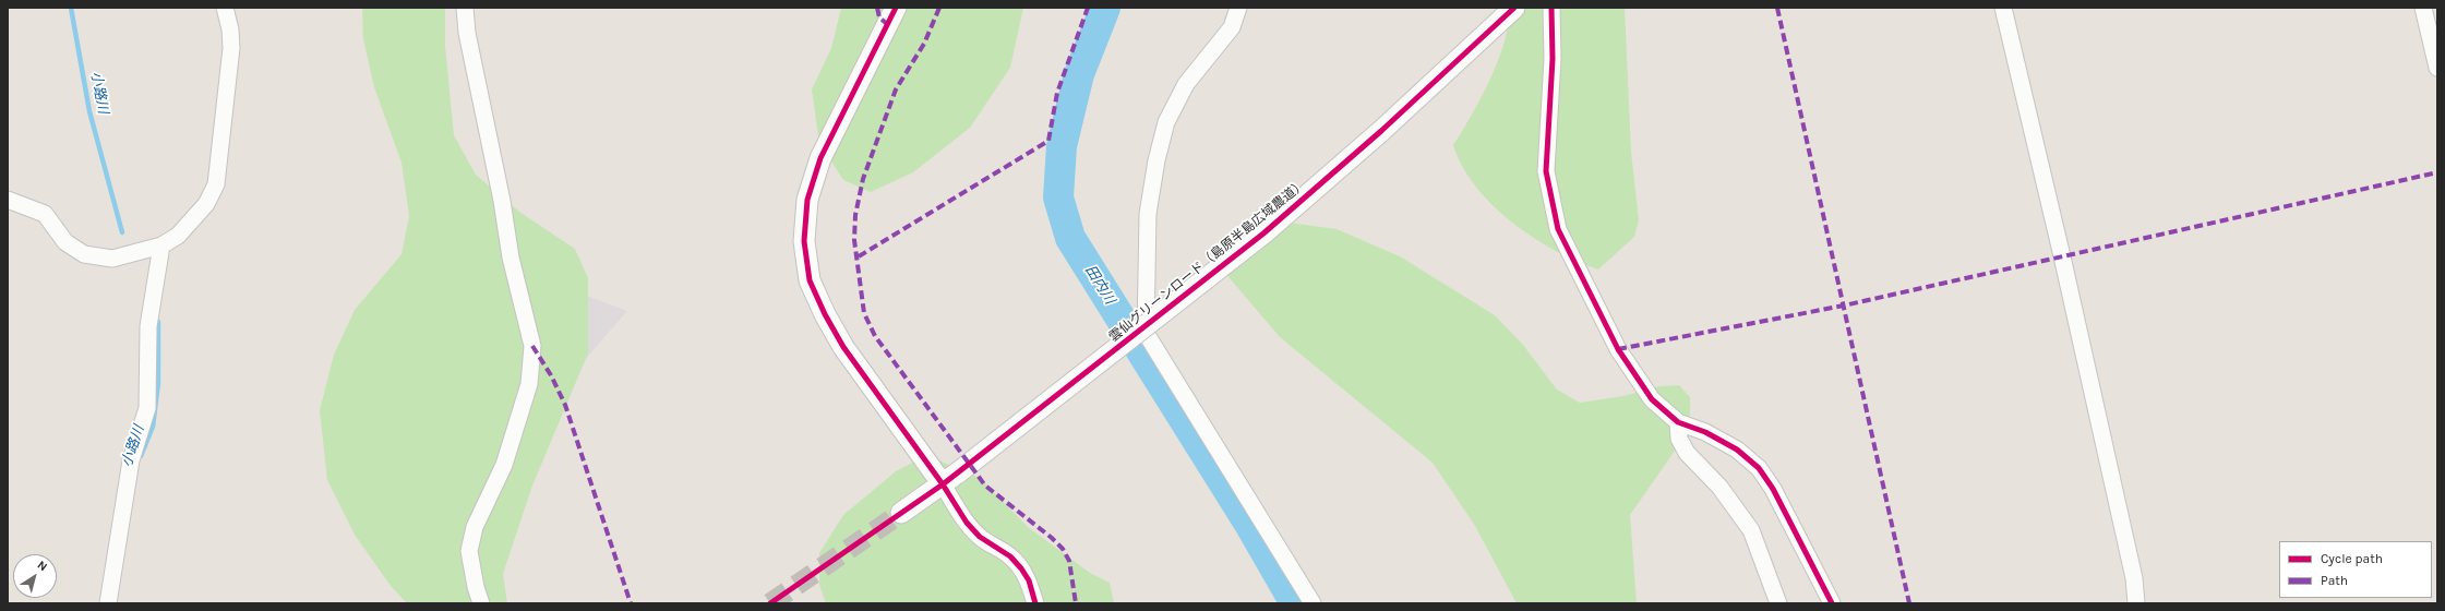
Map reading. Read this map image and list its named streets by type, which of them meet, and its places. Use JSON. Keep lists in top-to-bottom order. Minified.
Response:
{"streets":{"street":["雲仙グリーンロード（島原半島広域農道）"]},"water":["小路川","田内川"],"legend":["Cycle path","Path"],"north":"top right"}
